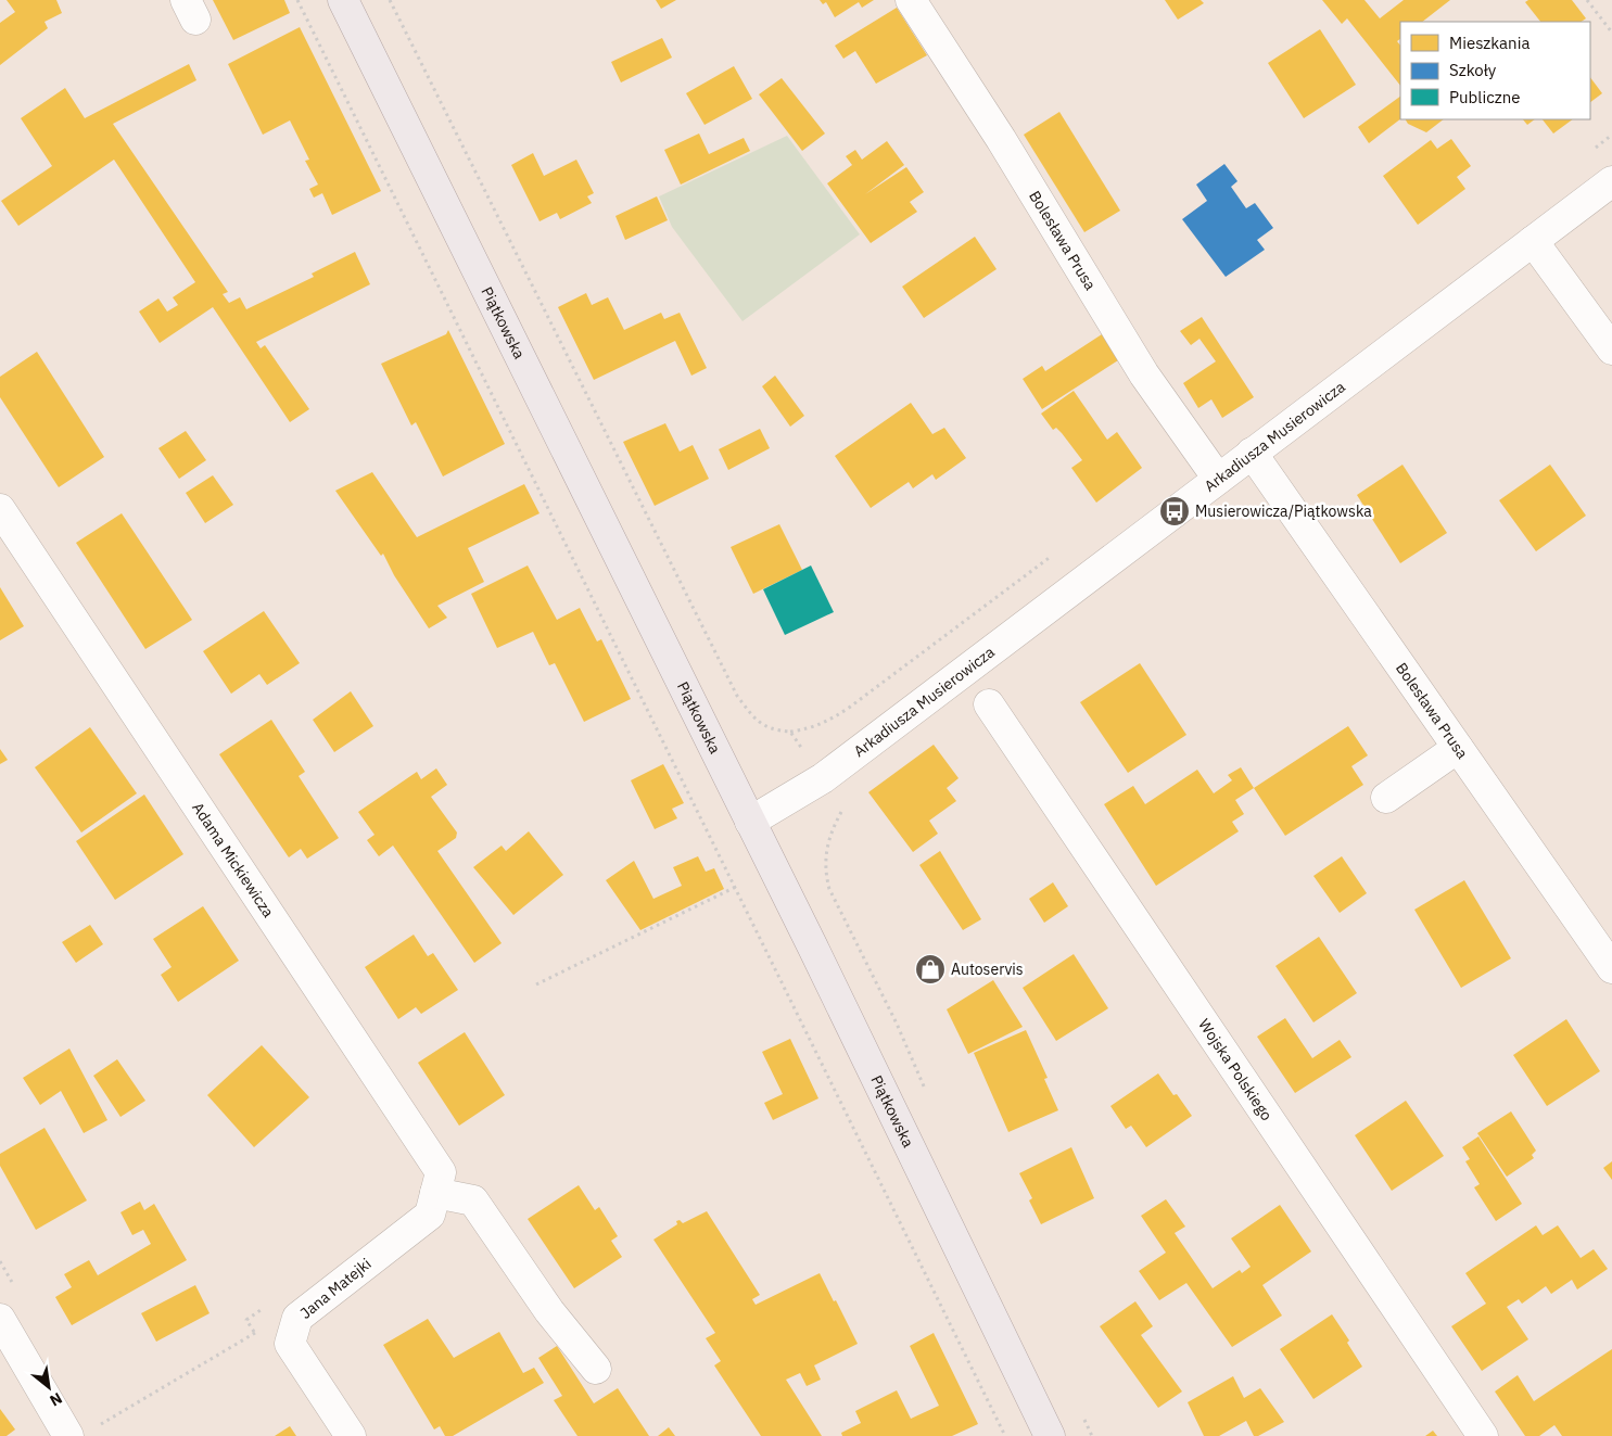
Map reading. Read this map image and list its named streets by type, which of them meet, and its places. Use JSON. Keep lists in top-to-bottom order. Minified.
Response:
{"streets":{"main road":["Piątkowska"],"street":["Bolesława Prusa","Arkadiusza Musierowicza","Adama Mickiewicza","Wojska Polskiego","Jana Matejki"]},"crossings":[["Bolesława Prusa","Arkadiusza Musierowicza"],["Piątkowska","Arkadiusza Musierowicza"],["Adama Mickiewicza","Jana Matejki"]],"places":{"bus stop":["Musierowicza/Piątkowska"],"shop":["Autoservis"]},"legend":["Mieszkania","Szkoły","Publiczne"],"north":"bottom right"}
